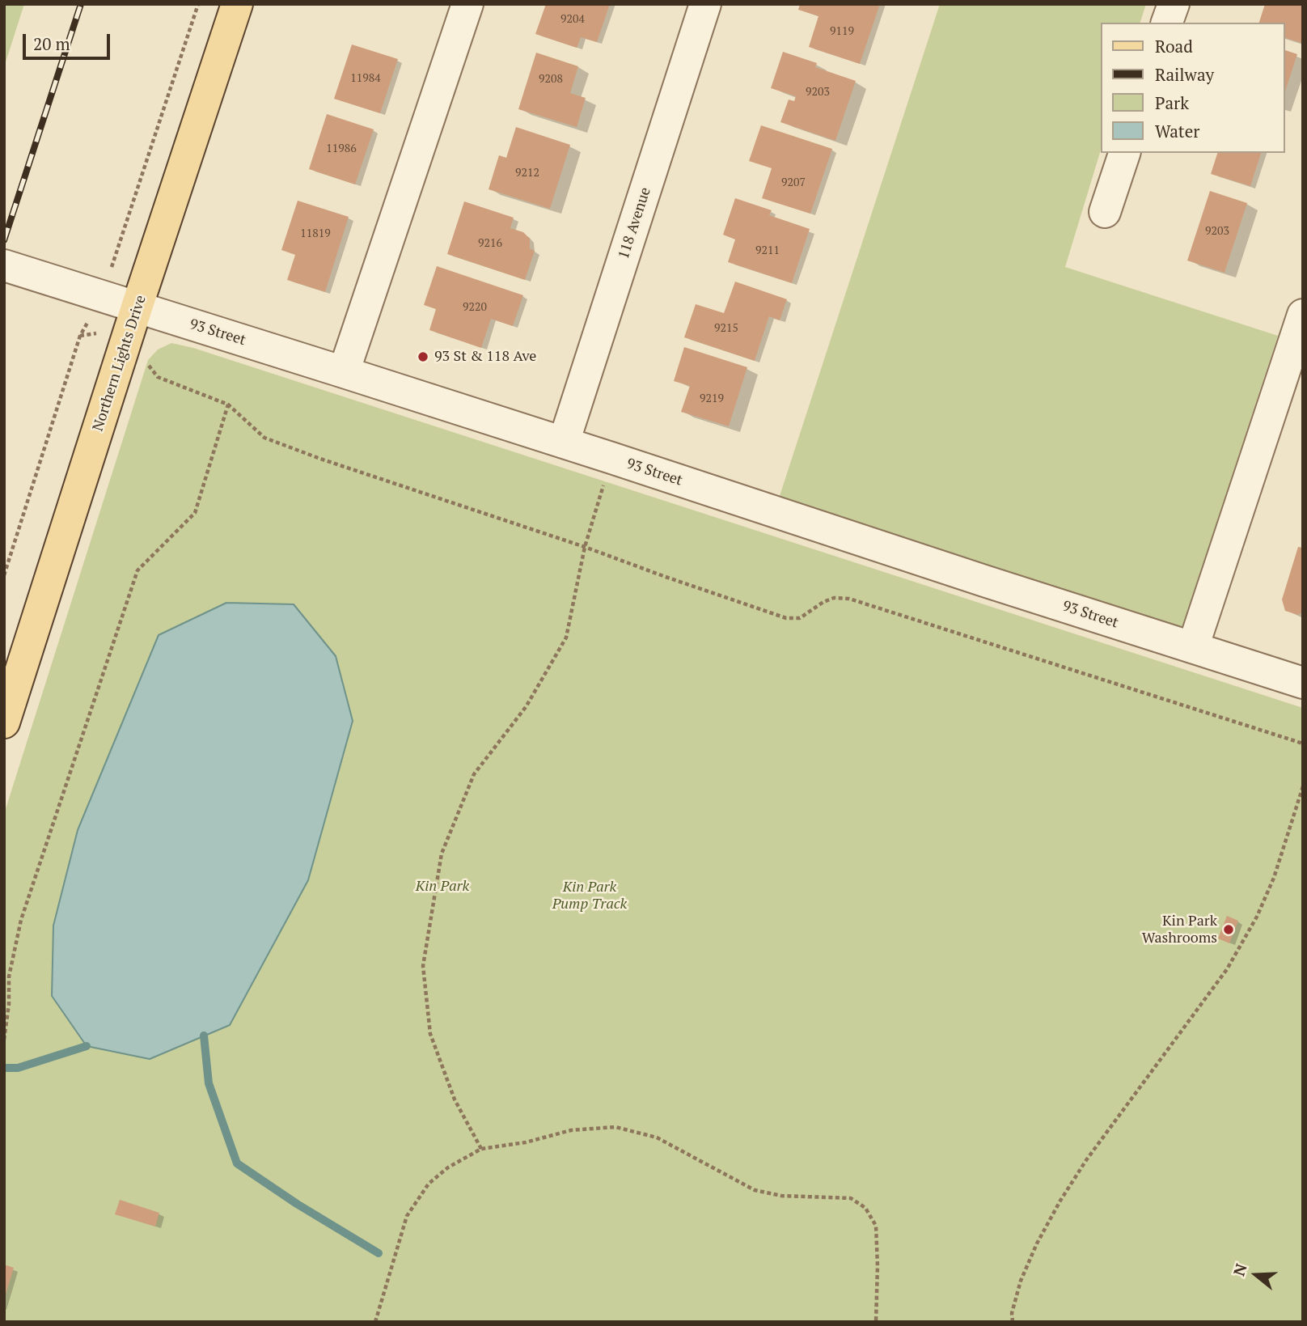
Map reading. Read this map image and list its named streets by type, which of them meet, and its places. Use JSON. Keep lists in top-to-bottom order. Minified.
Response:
{"streets":{"main road":["Northern Lights Drive"],"street":["118 Avenue","93 Street"]},"crossings":[["118 Avenue","93 Street"],["93 Street","Northern Lights Drive"]],"parks":["Kin Park","Kin Park Pump Track"],"places":["93 St & 118 Ave","Kin Park Washrooms"],"house_numbers":["9204","9119","11984","9208","9203","11986","9212","9207","9203","11819","9216","9211","9220","9215","9219"],"legend":["Road","Railway","Park","Water"],"scale_bar":"20 m","north":"left"}
